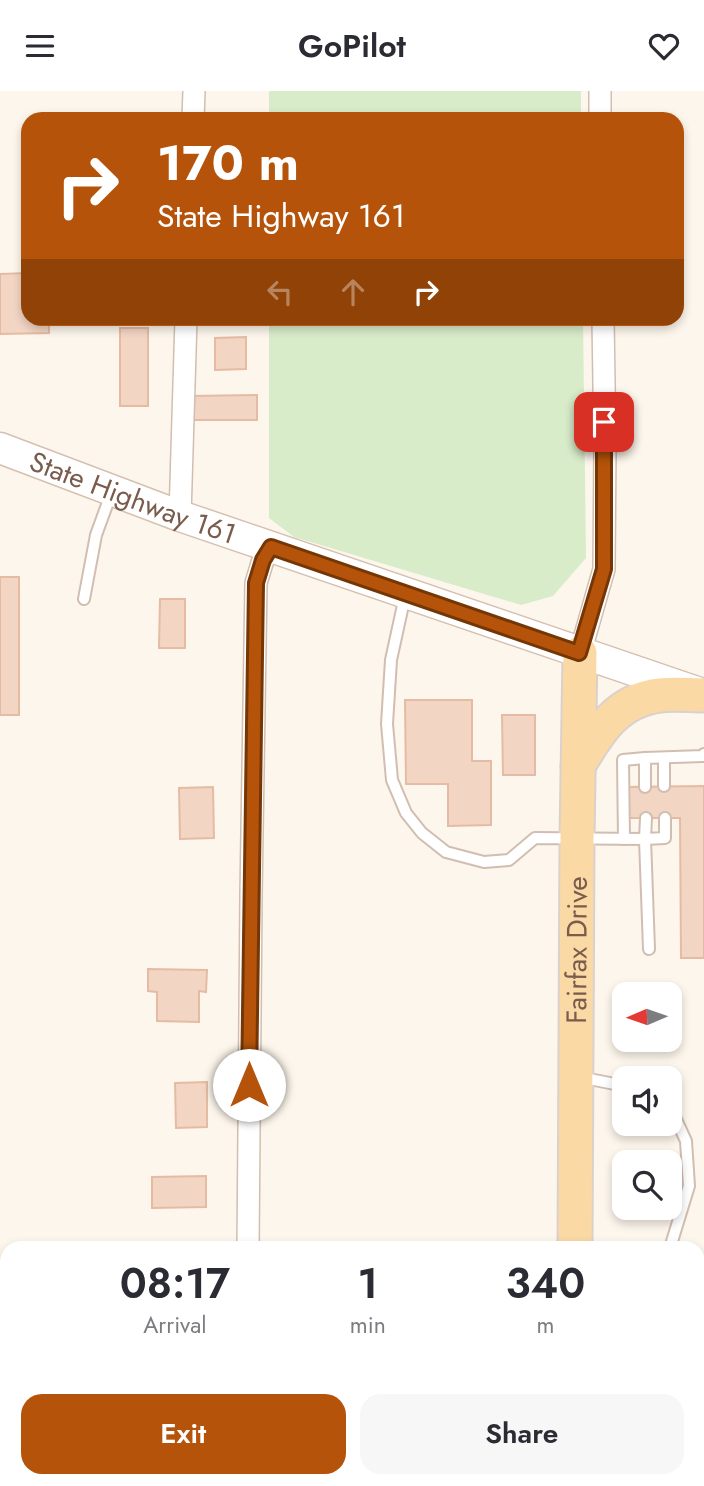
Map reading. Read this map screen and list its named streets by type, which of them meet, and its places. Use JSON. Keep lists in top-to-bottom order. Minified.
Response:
{"streets":{"main road":["State Highway 161","Fairfax Drive"]},"crossings":[["State Highway 161","Fairfax Drive"]],"north":"left","page":{"header":"GoPilot","turn":["170 m","State Highway 161"],"eta":["08:17","Arrival","1","min","340","m"],"buttons":["Exit","Share"]}}
